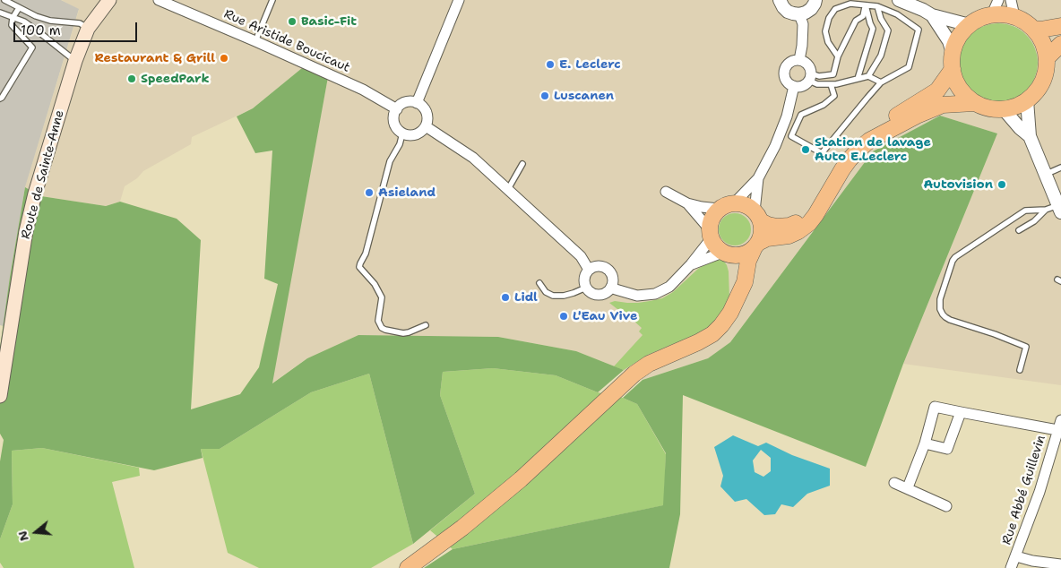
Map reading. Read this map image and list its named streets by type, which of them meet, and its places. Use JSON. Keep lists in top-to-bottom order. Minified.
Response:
{"streets":{"main road":["Route de Sainte-Anne"],"street":["Rue Aristide Boucicaut","Rue Abbé Guillevin"]},"places":["Basic-Fit","Restaurant & Grill","E. Leclerc","SpeedPark","Luscanen","Station de lavage Auto E.Leclerc","Autovision","Asieland","Lidl","L'Eau Vive"],"scale_bar":"100 m","north":"left"}
